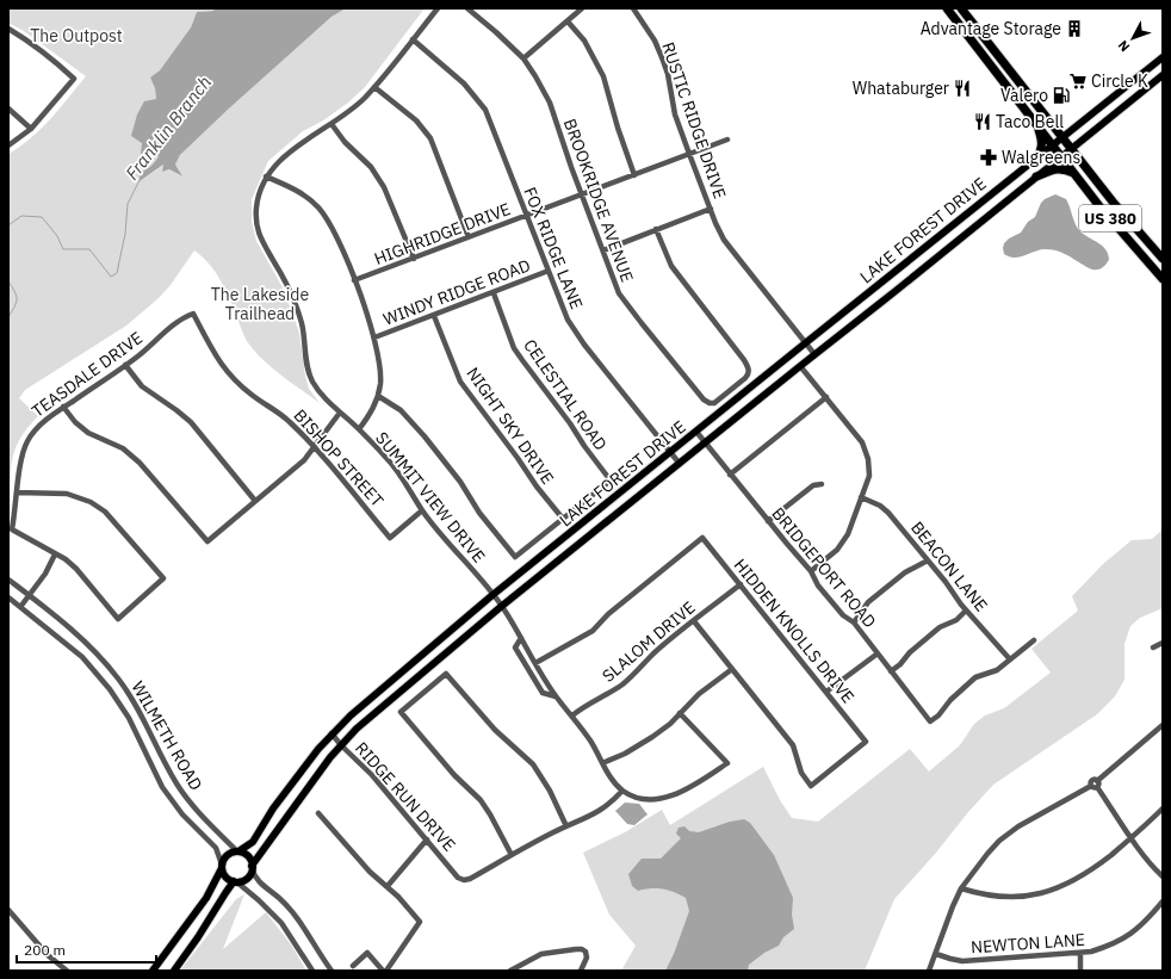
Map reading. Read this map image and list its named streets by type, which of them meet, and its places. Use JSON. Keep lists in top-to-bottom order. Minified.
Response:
{"streets":{"highway":["US 380"],"main road":["LAKE FOREST DRIVE"],"street":["RUSTIC RIDGE DRIVE","BROOKRIDGE AVENUE","HIGHRIDGE DRIVE","FOX RIDGE LANE","WINDY RIDGE ROAD","TEASDALE DRIVE","CELESTIAL ROAD","NIGHT SKY DRIVE","BISHOP STREET","SUMMIT VIEW DRIVE","BEACON LANE","BRIDGEPORT ROAD","HIDDEN KNOLLS DRIVE","SLALOM DRIVE","WILMETH ROAD","RIDGE RUN DRIVE","NEWTON LANE"]},"crossings":[["RUSTIC RIDGE DRIVE","LAKE FOREST DRIVE"],["RUSTIC RIDGE DRIVE","HIGHRIDGE DRIVE"],["BROOKRIDGE AVENUE","HIGHRIDGE DRIVE"],["US 380","LAKE FOREST DRIVE"],["LAKE FOREST DRIVE","FOX RIDGE LANE"],["LAKE FOREST DRIVE","SUMMIT VIEW DRIVE"],["LAKE FOREST DRIVE","BRIDGEPORT ROAD"],["LAKE FOREST DRIVE","WILMETH ROAD"],["LAKE FOREST DRIVE","RIDGE RUN DRIVE"],["HIGHRIDGE DRIVE","FOX RIDGE LANE"],["FOX RIDGE LANE","WINDY RIDGE ROAD"],["FOX RIDGE LANE","SUMMIT VIEW DRIVE"],["WINDY RIDGE ROAD","CELESTIAL ROAD"],["WINDY RIDGE ROAD","NIGHT SKY DRIVE"],["TEASDALE DRIVE","BISHOP STREET"],["CELESTIAL ROAD","NIGHT SKY DRIVE"],["BISHOP STREET","SUMMIT VIEW DRIVE"],["SUMMIT VIEW DRIVE","HIDDEN KNOLLS DRIVE"],["SUMMIT VIEW DRIVE","SLALOM DRIVE"],["BEACON LANE","BRIDGEPORT ROAD"],["HIDDEN KNOLLS DRIVE","SLALOM DRIVE"]],"water":["Franklin Branch"],"parks":["The Outpost","The Lakeside Trailhead"],"places":{"building":["Advantage Storage"],"supermarket":["Circle K"],"restaurant":["Whataburger","Taco Bell"],"fuel station":["Valero"],"pharmacy":["Walgreens"]},"scale_bar":"200 m","north":"bottom left"}
